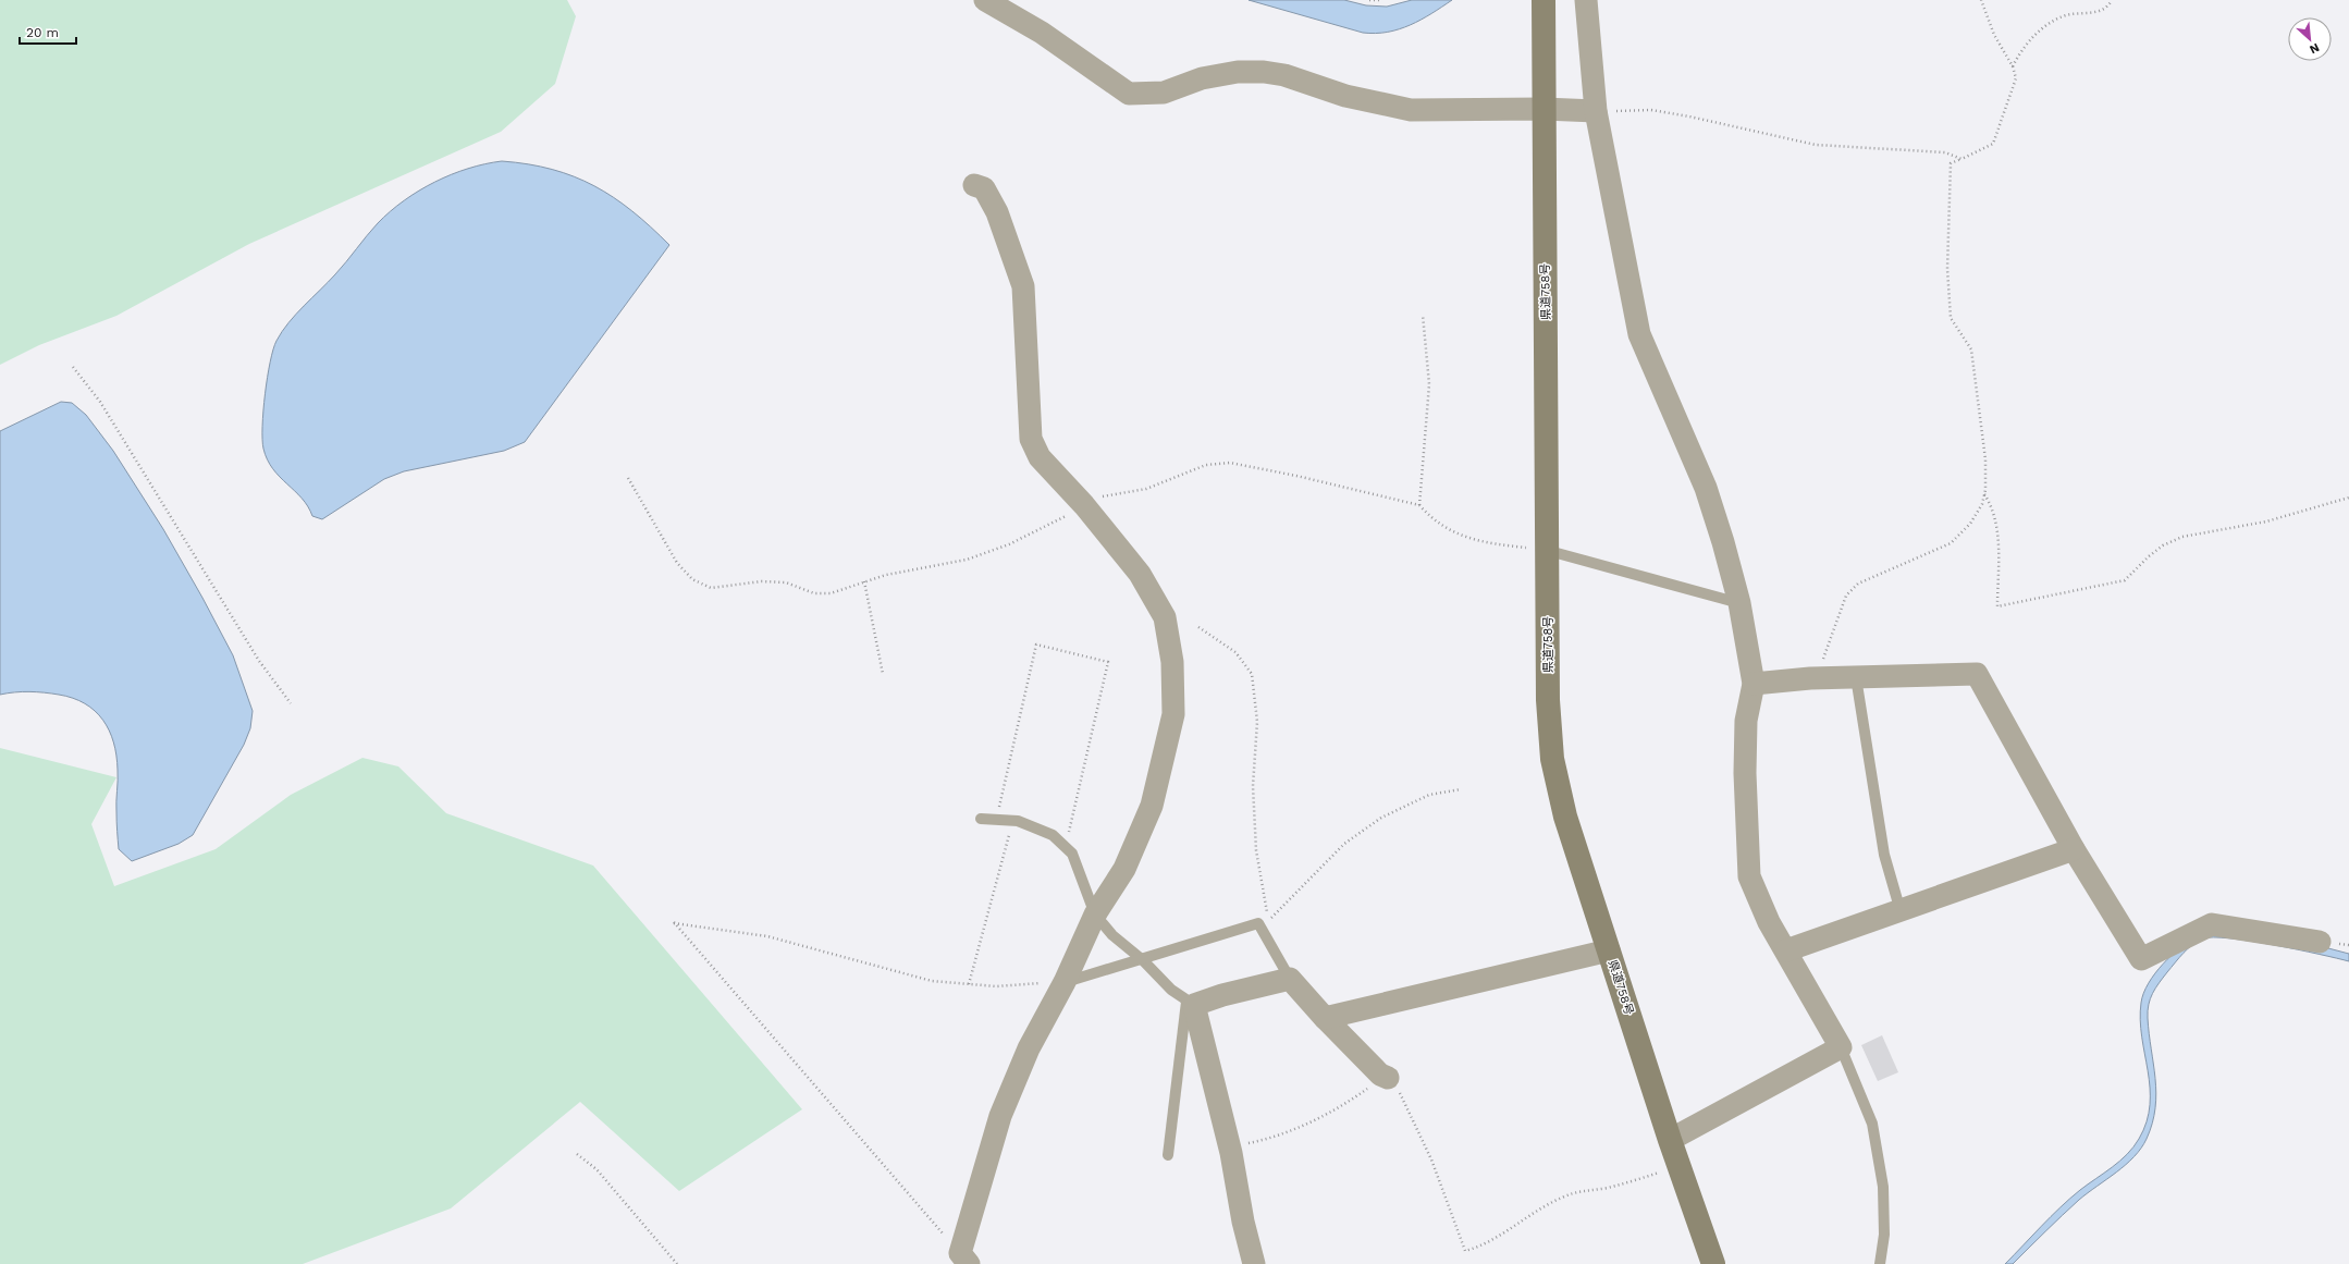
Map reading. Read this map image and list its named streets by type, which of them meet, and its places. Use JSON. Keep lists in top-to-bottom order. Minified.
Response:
{"streets":{"main road":["県道758号"]},"scale_bar":"20 m","north":"bottom right"}
